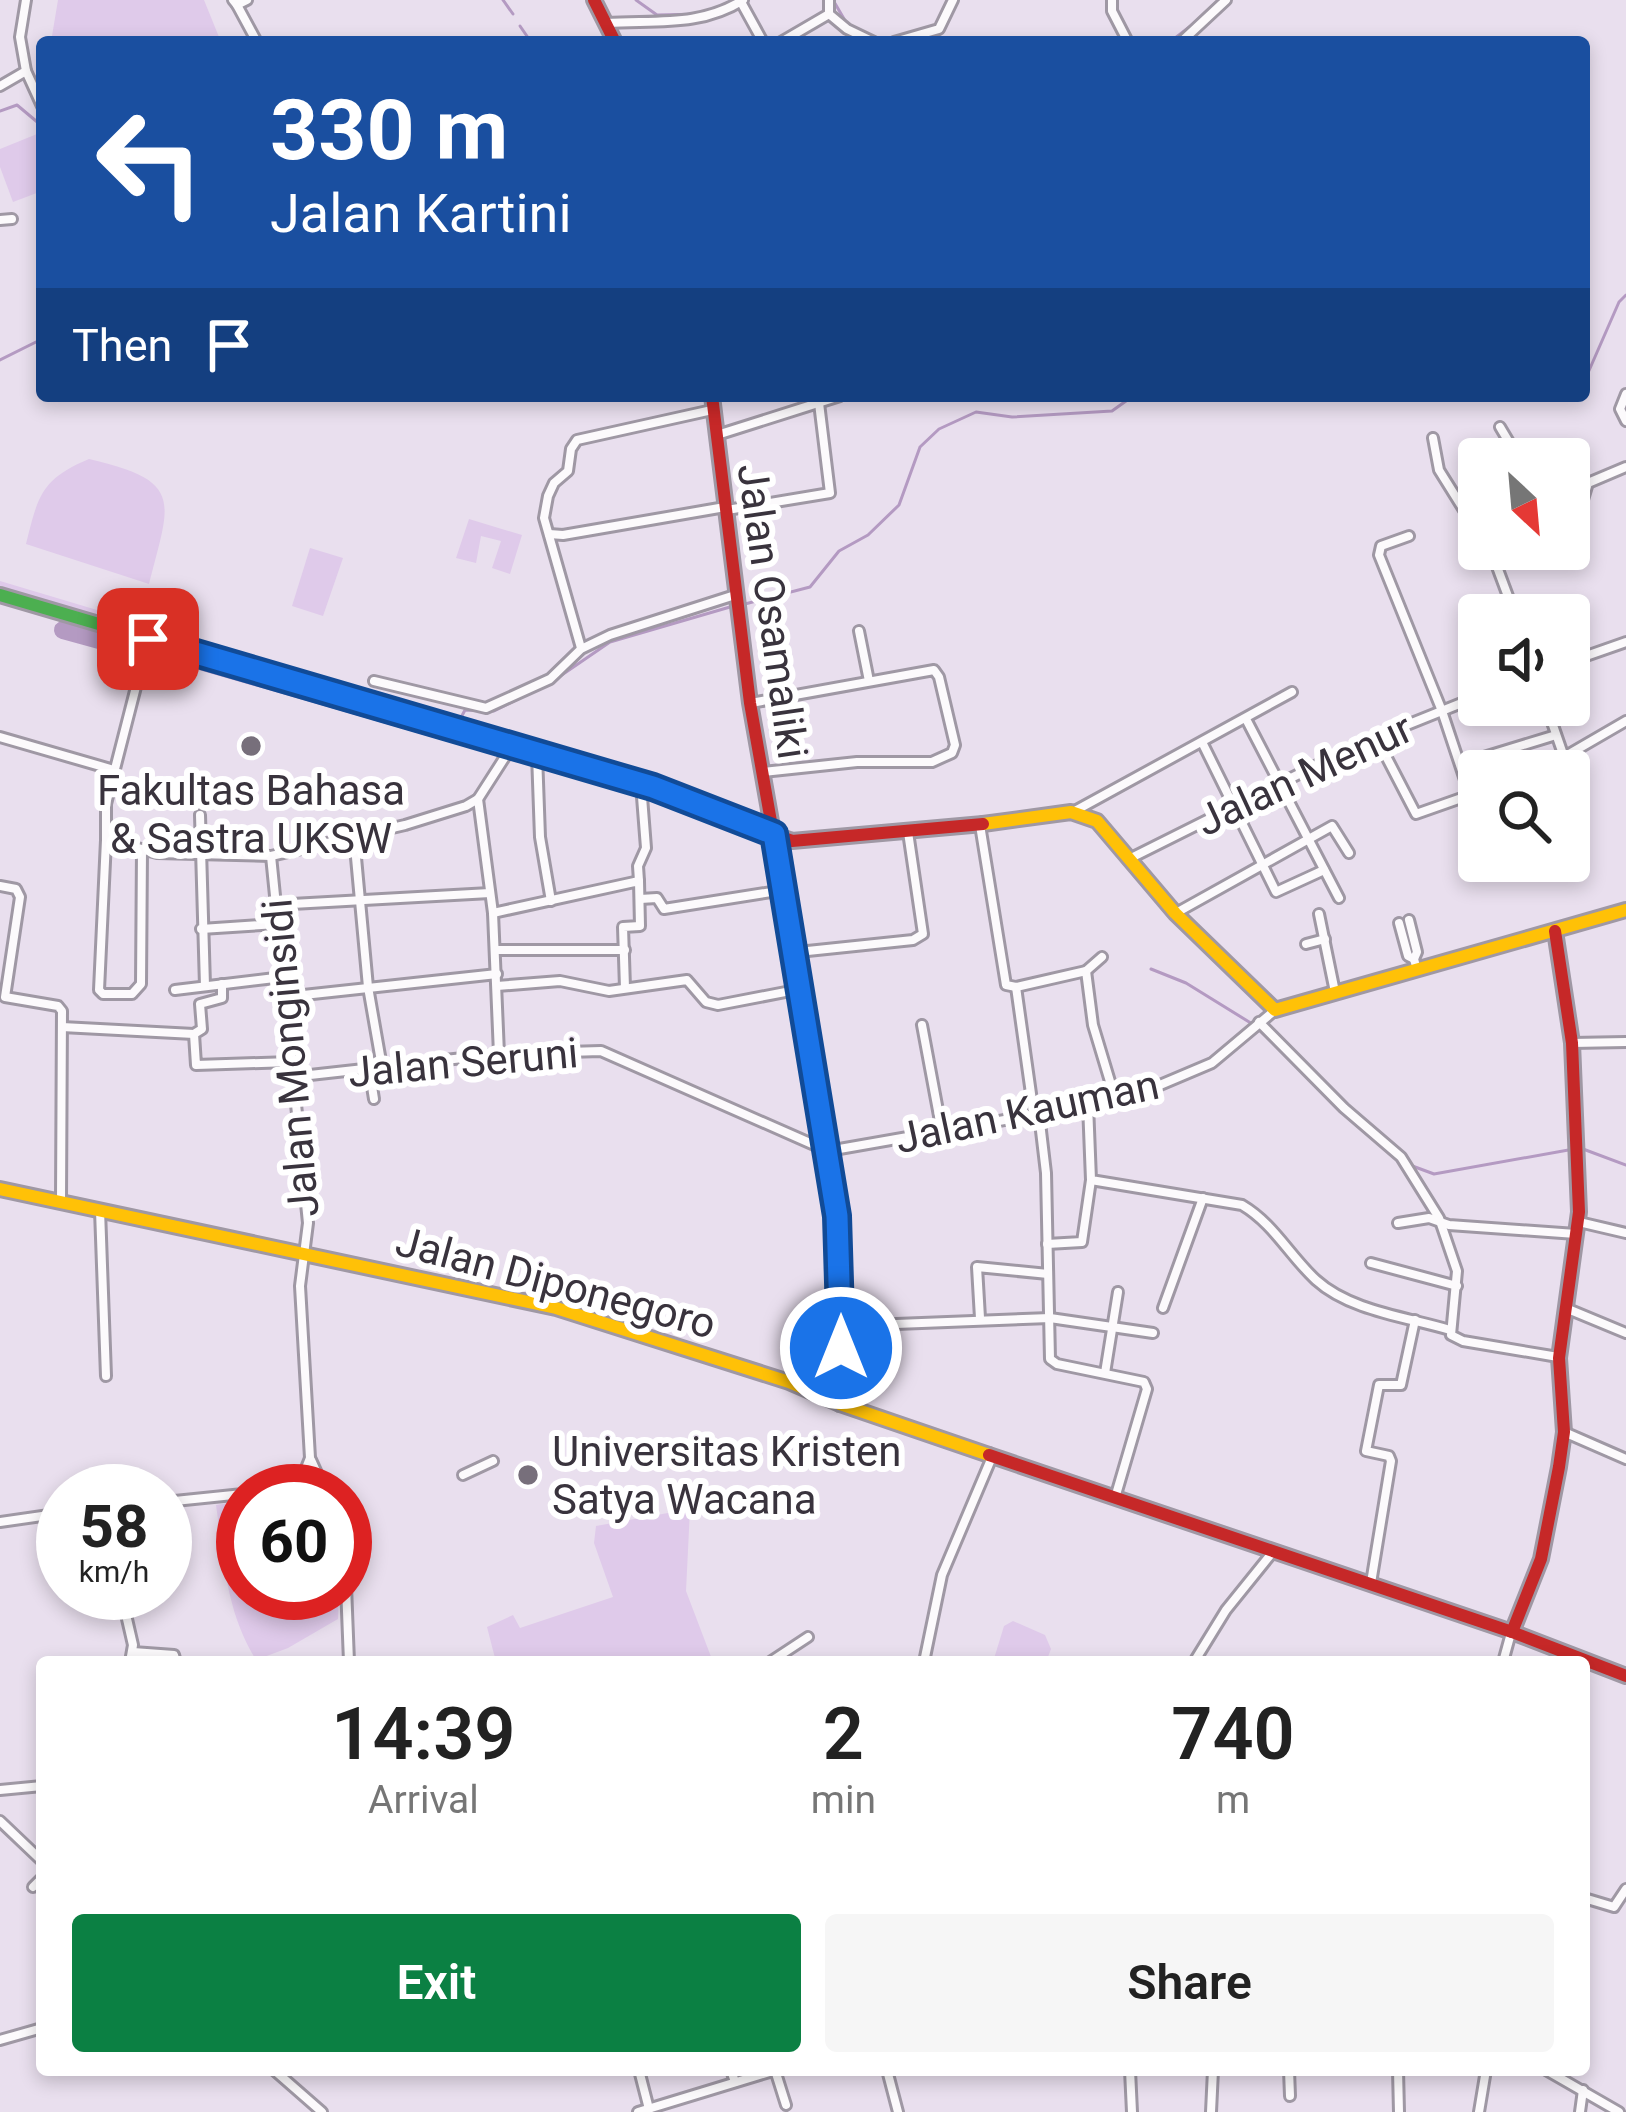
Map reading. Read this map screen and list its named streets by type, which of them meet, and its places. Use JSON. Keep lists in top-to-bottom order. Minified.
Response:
{"streets":{"main road":["Jalan Osamaliki","Jalan Diponegoro"],"street":["Jalan Menur","Jalan Monginsidi","Jalan Seruni","Jalan Kauman"]},"crossings":[["Jalan Osamaliki","Jalan Seruni"],["Jalan Osamaliki","Jalan Kauman"],["Jalan Osamaliki","Jalan Diponegoro"],["Jalan Monginsidi","Jalan Seruni"],["Jalan Monginsidi","Jalan Diponegoro"],["Jalan Seruni","Jalan Kauman"]],"places":["Fakultas Bahasa & Sastra UKSW","Universitas Kristen Satya Wacana"],"north":"bottom right","page":{"turn":["330 m","Jalan Kartini"],"then":"Then","speed":"58 km/h","limit":"60","eta":["14:39","Arrival","2","min","740","m"],"buttons":["Exit","Share"]}}
